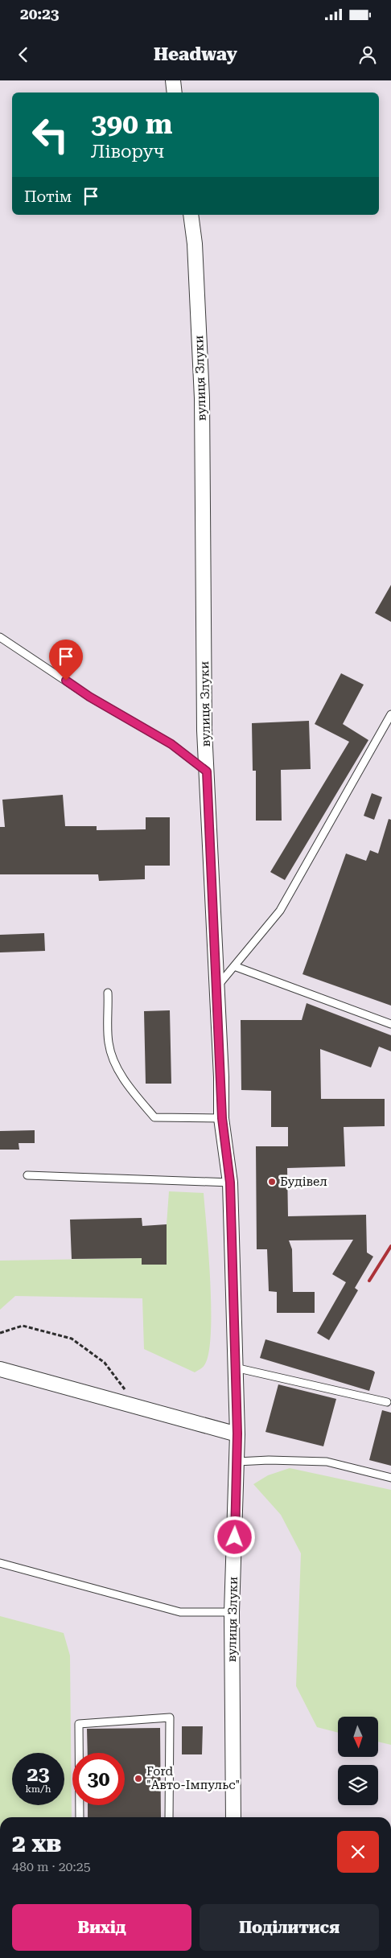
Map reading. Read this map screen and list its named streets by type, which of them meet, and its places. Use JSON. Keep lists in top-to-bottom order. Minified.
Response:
{"streets":{"street":["вулиця Злуки"]},"places":["Будівел","Ford \"Авто-Імпульс\""],"north":"bottom","page":{"status":"20:23","header":"Headway","turn":["390 m","Ліворуч"],"then":"Потім","speed":"23 km/h","limit":"30","heading":["2 хв","480 m · 20:25"],"buttons":["Вихід","Поділитися"]}}
